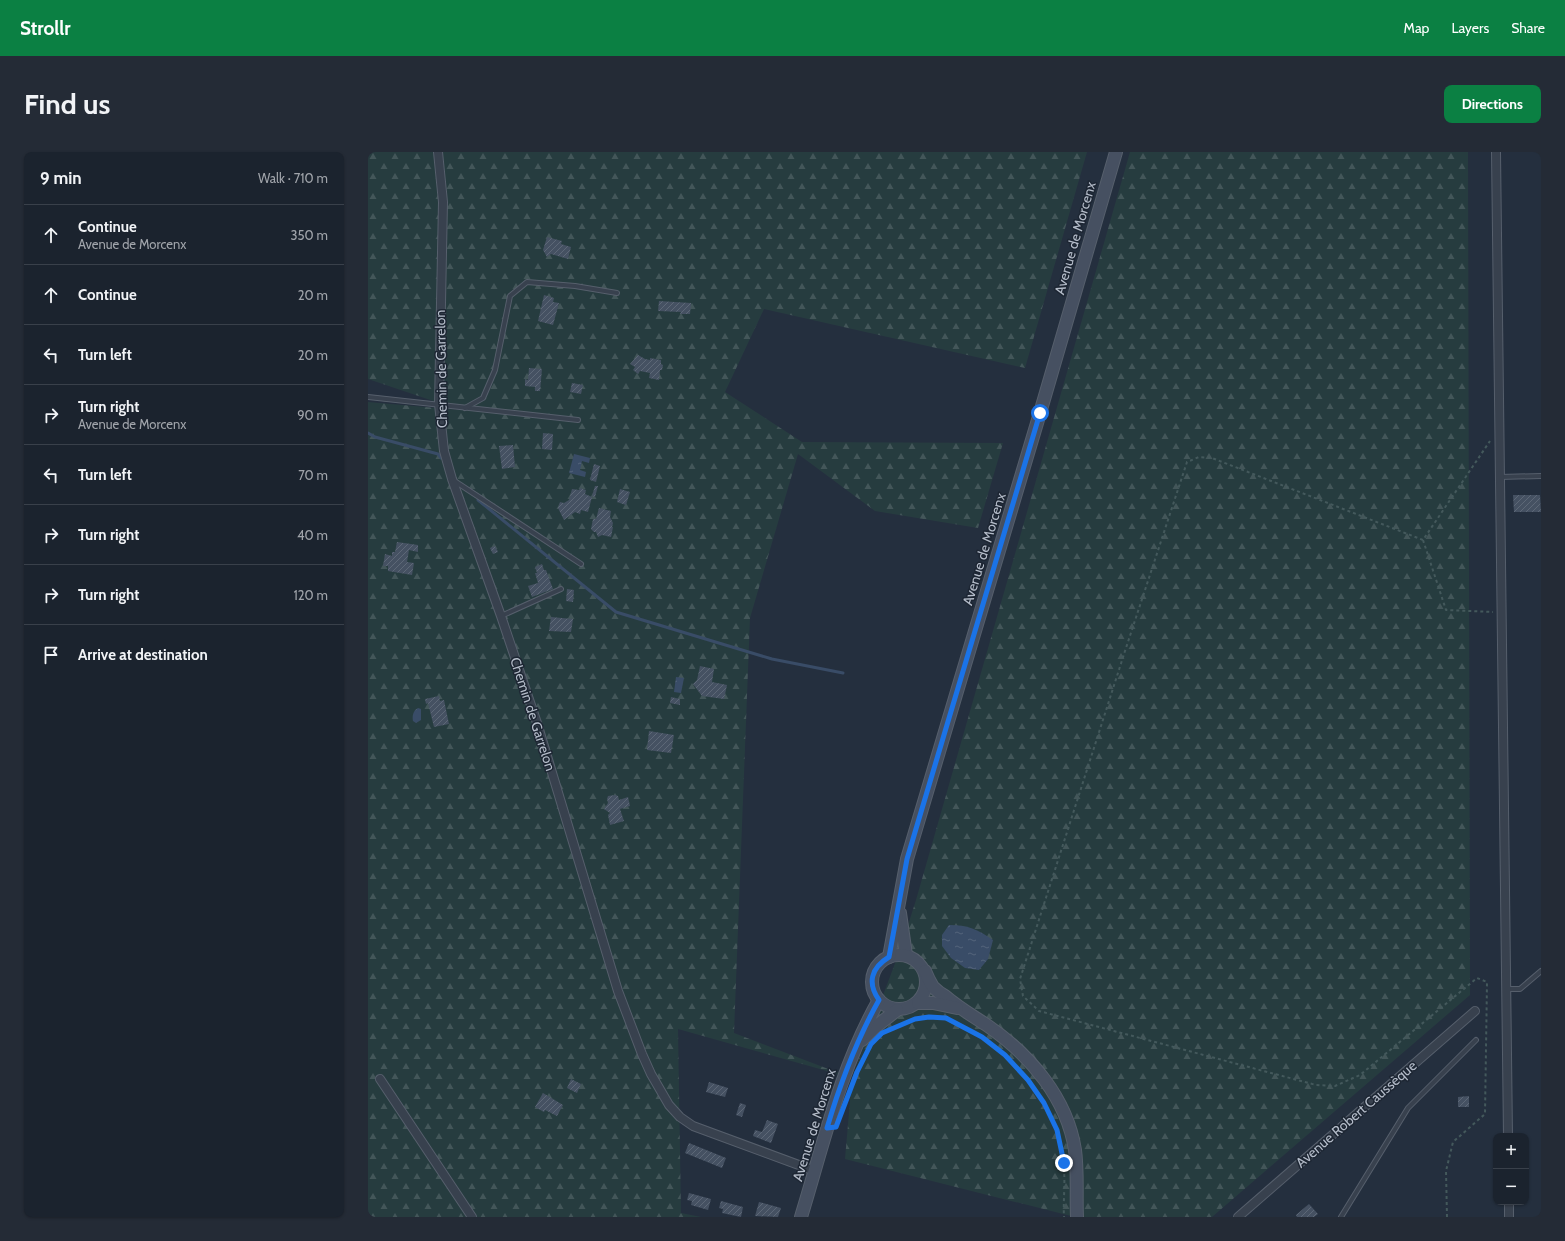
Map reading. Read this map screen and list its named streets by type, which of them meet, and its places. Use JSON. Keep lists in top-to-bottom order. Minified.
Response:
{"streets":{"main road":["Avenue de Morcenx"],"street":["Chemin de Garrelon","Avenue Robert Caussèque"]},"crossings":[["Avenue de Morcenx","Chemin de Garrelon"]],"page":{"header":"Strollr","nav":["Map","Layers","Share"],"buttons":"Directions","title":"Find us","heading":["9 min","Walk · 710 m"],"list":[["Continue","Avenue de Morcenx","350 m"],["Continue","20 m"],["Turn left","20 m"],["Turn right","Avenue de Morcenx","90 m"],["Turn left","70 m"],["Turn right","40 m"],["Turn right","120 m"],"Arrive at destination"],"map_buttons":["+","−"]}}
